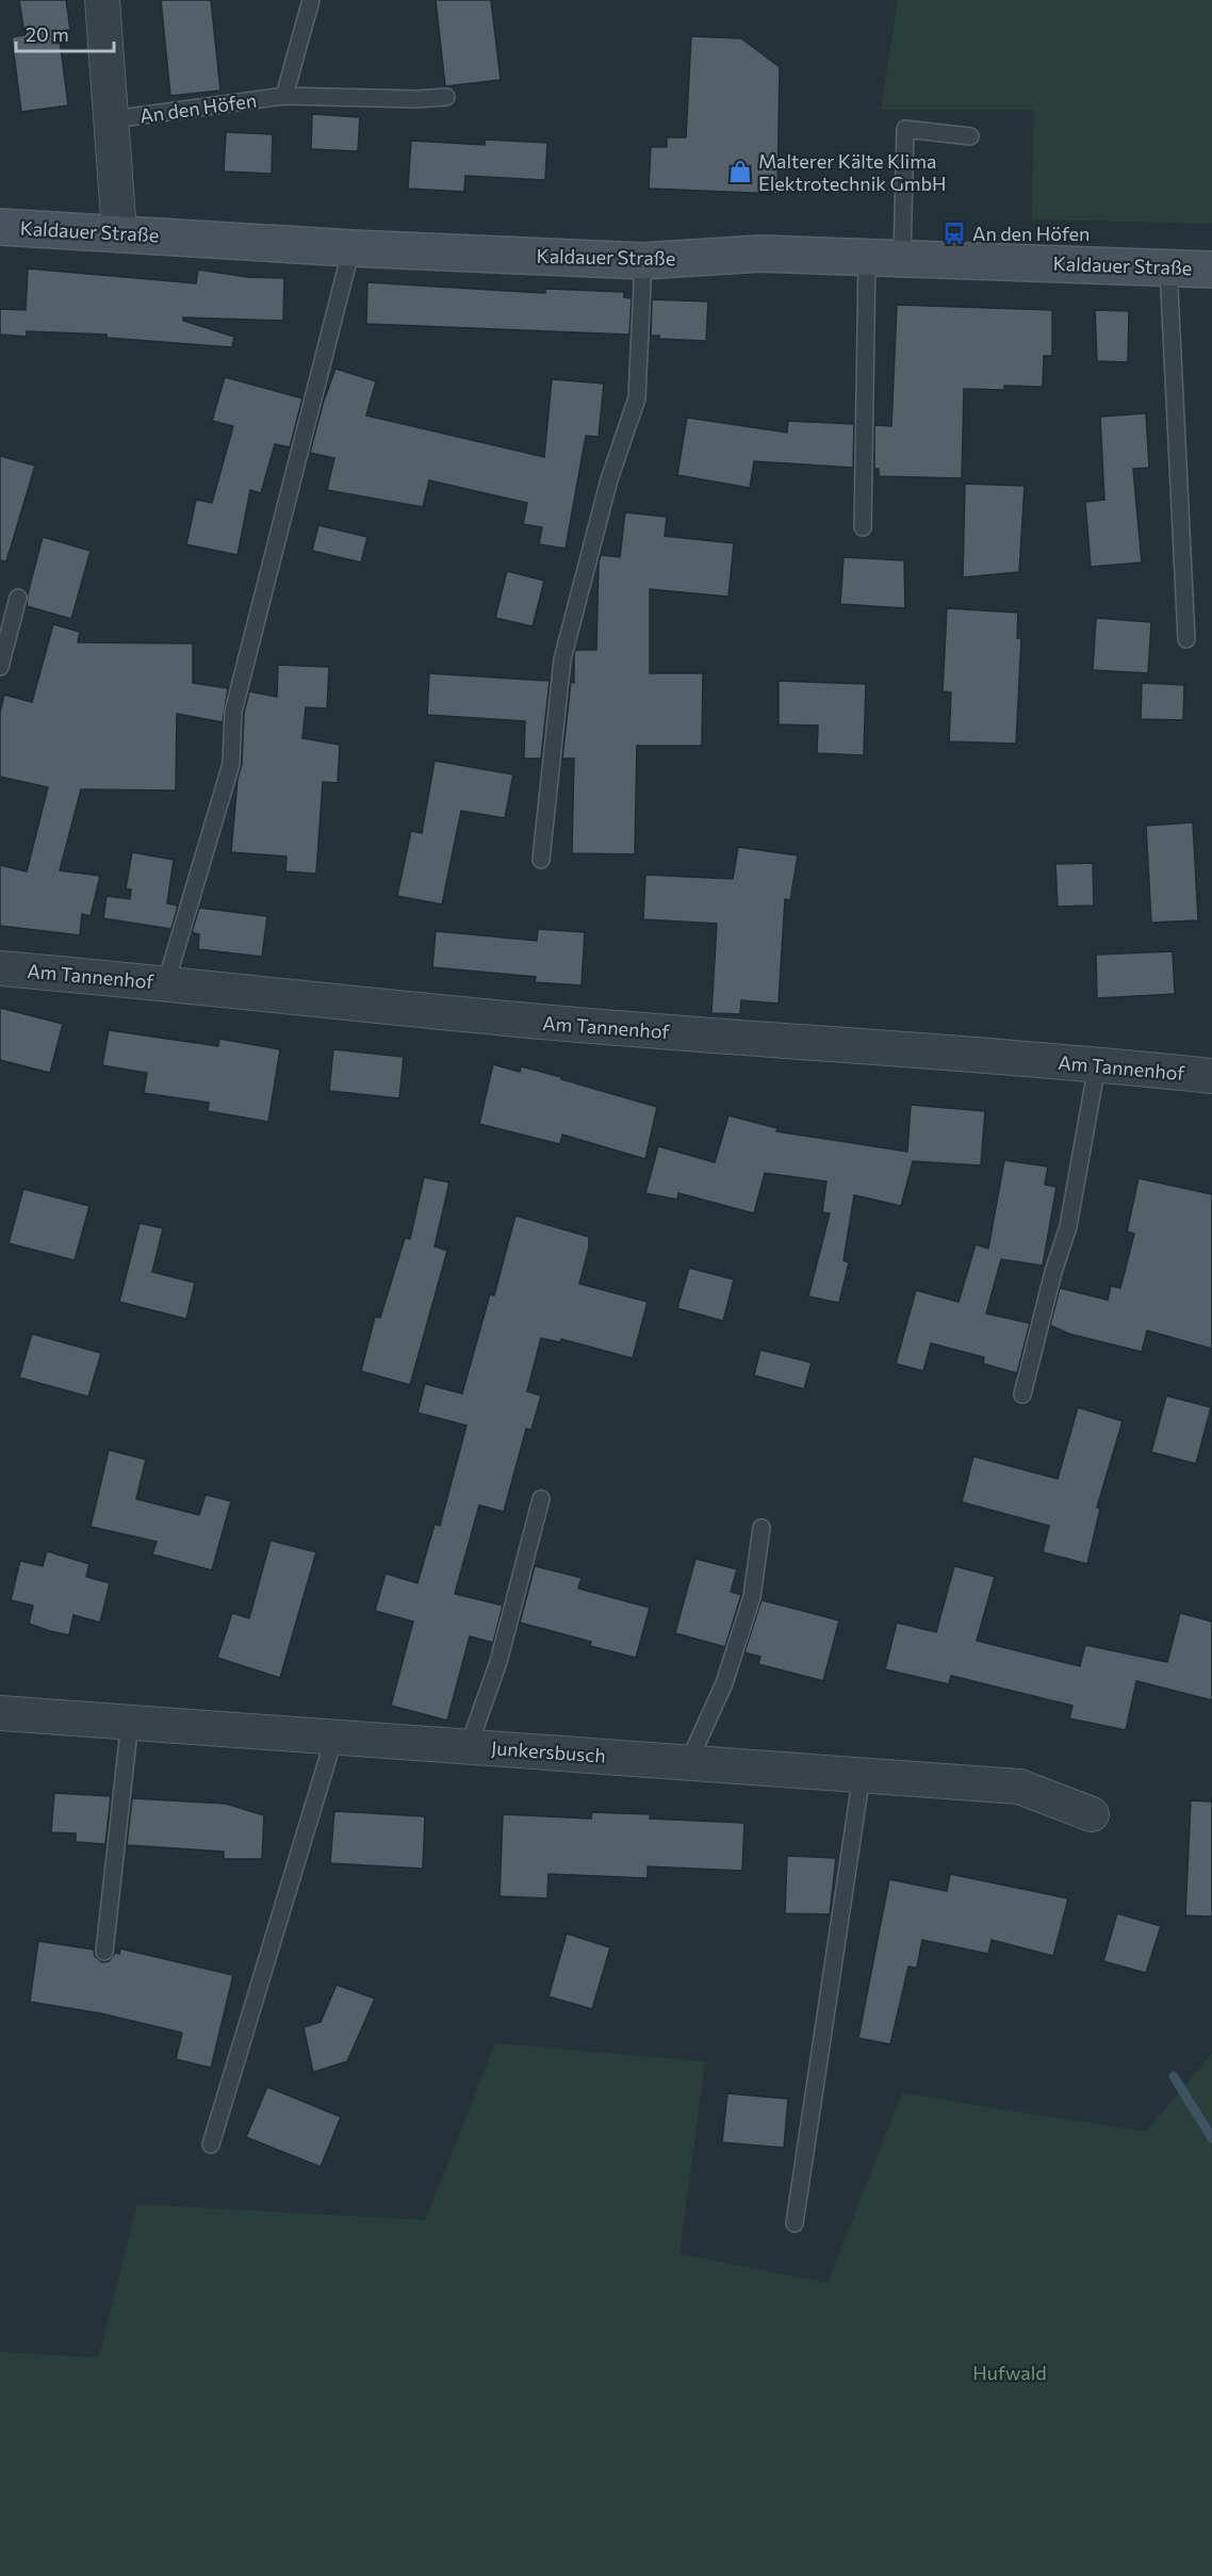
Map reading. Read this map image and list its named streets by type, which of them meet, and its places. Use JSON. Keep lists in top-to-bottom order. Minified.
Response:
{"streets":{"street":["An den Höfen","Kaldauer Straße","Am Tannenhof","Junkersbusch"]},"crossings":[["An den Höfen","Kaldauer Straße"]],"parks":["Hufwald"],"places":{"shop":["Malterer Kälte Klima Elektrotechnik GmbH"],"bus stop":["An den Höfen"]},"scale_bar":"20 m"}
